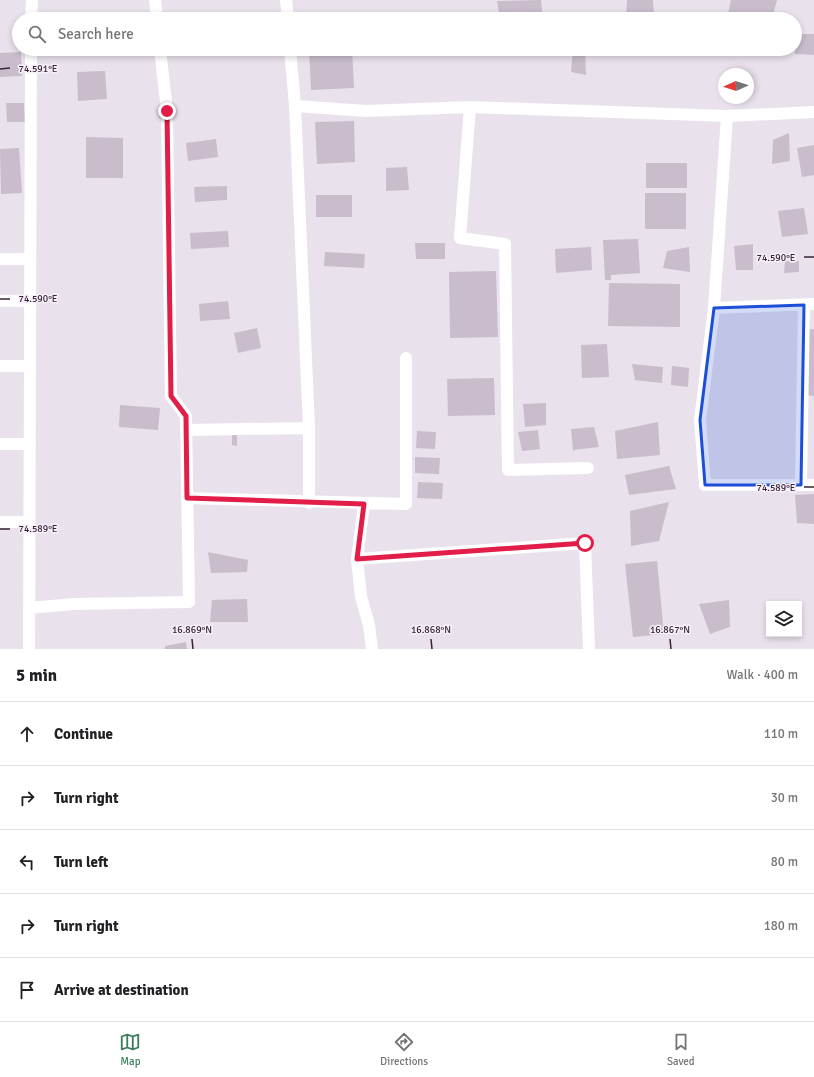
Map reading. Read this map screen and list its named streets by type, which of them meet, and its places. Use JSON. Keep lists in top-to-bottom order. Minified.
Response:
{"north":"left","page":{"search":"Search here","heading":["5 min","Walk · 400 m"],"list":[["Continue","110 m"],["Turn right","30 m"],["Turn left","80 m"],["Turn right","180 m"],"Arrive at destination"],"nav":["Map","Directions","Saved"]},"coordinates":["74.591°E","74.590°E","74.589°E","16.869°N","16.868°N","16.867°N"]}
